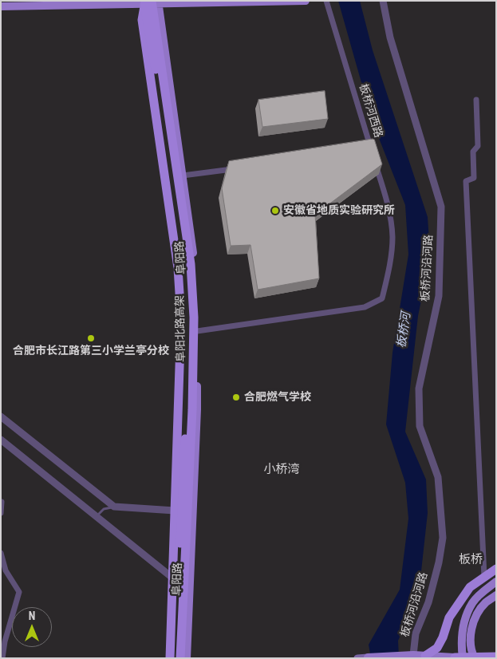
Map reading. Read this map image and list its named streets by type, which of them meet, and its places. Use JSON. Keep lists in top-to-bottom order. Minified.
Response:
{"streets":{"highway":["阜阳北路高架"],"main road":["阜阳路"],"street":["板桥河西路","板桥河沿河路"]},"crossings":[["阜阳路","阜阳北路高架"]],"districts":["小桥湾","板桥"],"water":["板桥河"],"places":["安徽省地质实验研究所","合肥市长江路第三小学兰亭分校","合肥燃气学校"],"north":"top"}
